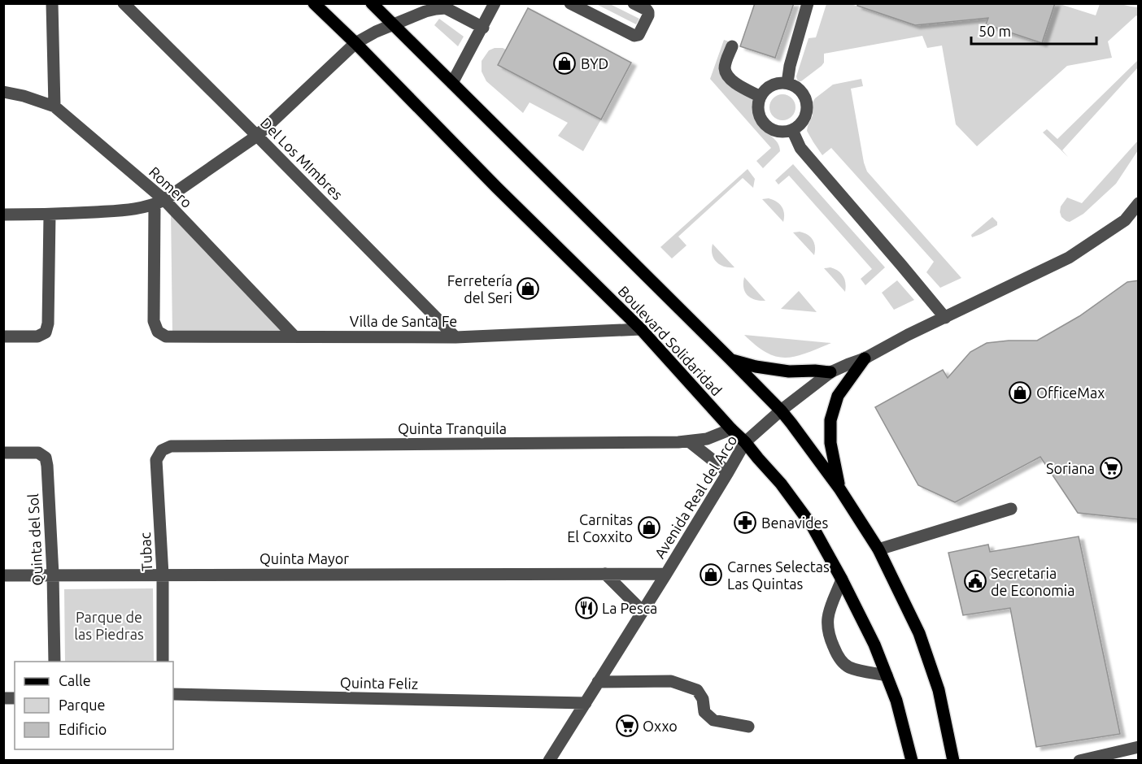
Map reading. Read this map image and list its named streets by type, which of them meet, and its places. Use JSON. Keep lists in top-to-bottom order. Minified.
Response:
{"streets":{"main road":["Boulevard Solidaridad"],"street":["Del Los MImbres","Romero","Villa de Santa Fe","Quinta Tranquila","Avenida Real del Arco","Quinta del Sol","Tubac","Quinta Mayor","Quinta Feliz"]},"crossings":[["Del Los MImbres","Villa de Santa Fe"],["Romero","Villa de Santa Fe"],["Villa de Santa Fe","Boulevard Solidaridad"],["Boulevard Solidaridad","Quinta Tranquila"],["Boulevard Solidaridad","Avenida Real del Arco"],["Quinta Tranquila","Tubac"],["Avenida Real del Arco","Quinta Mayor"],["Avenida Real del Arco","Quinta Feliz"],["Quinta del Sol","Quinta Mayor"],["Tubac","Quinta Mayor"]],"parks":["Parque de las Piedras"],"places":{"shop":["BYD","Ferretería del Seri","OfficeMax","Carnitas El Coxxito","Carnes Selectas Las Quintas"],"supermarket":["Soriana","Oxxo"],"pharmacy":["Benavides"],"public building":["Secretaria de Economia"],"restaurant":["La Pesca"]},"legend":["Calle","Parque","Edificio"],"scale_bar":"50 m"}
